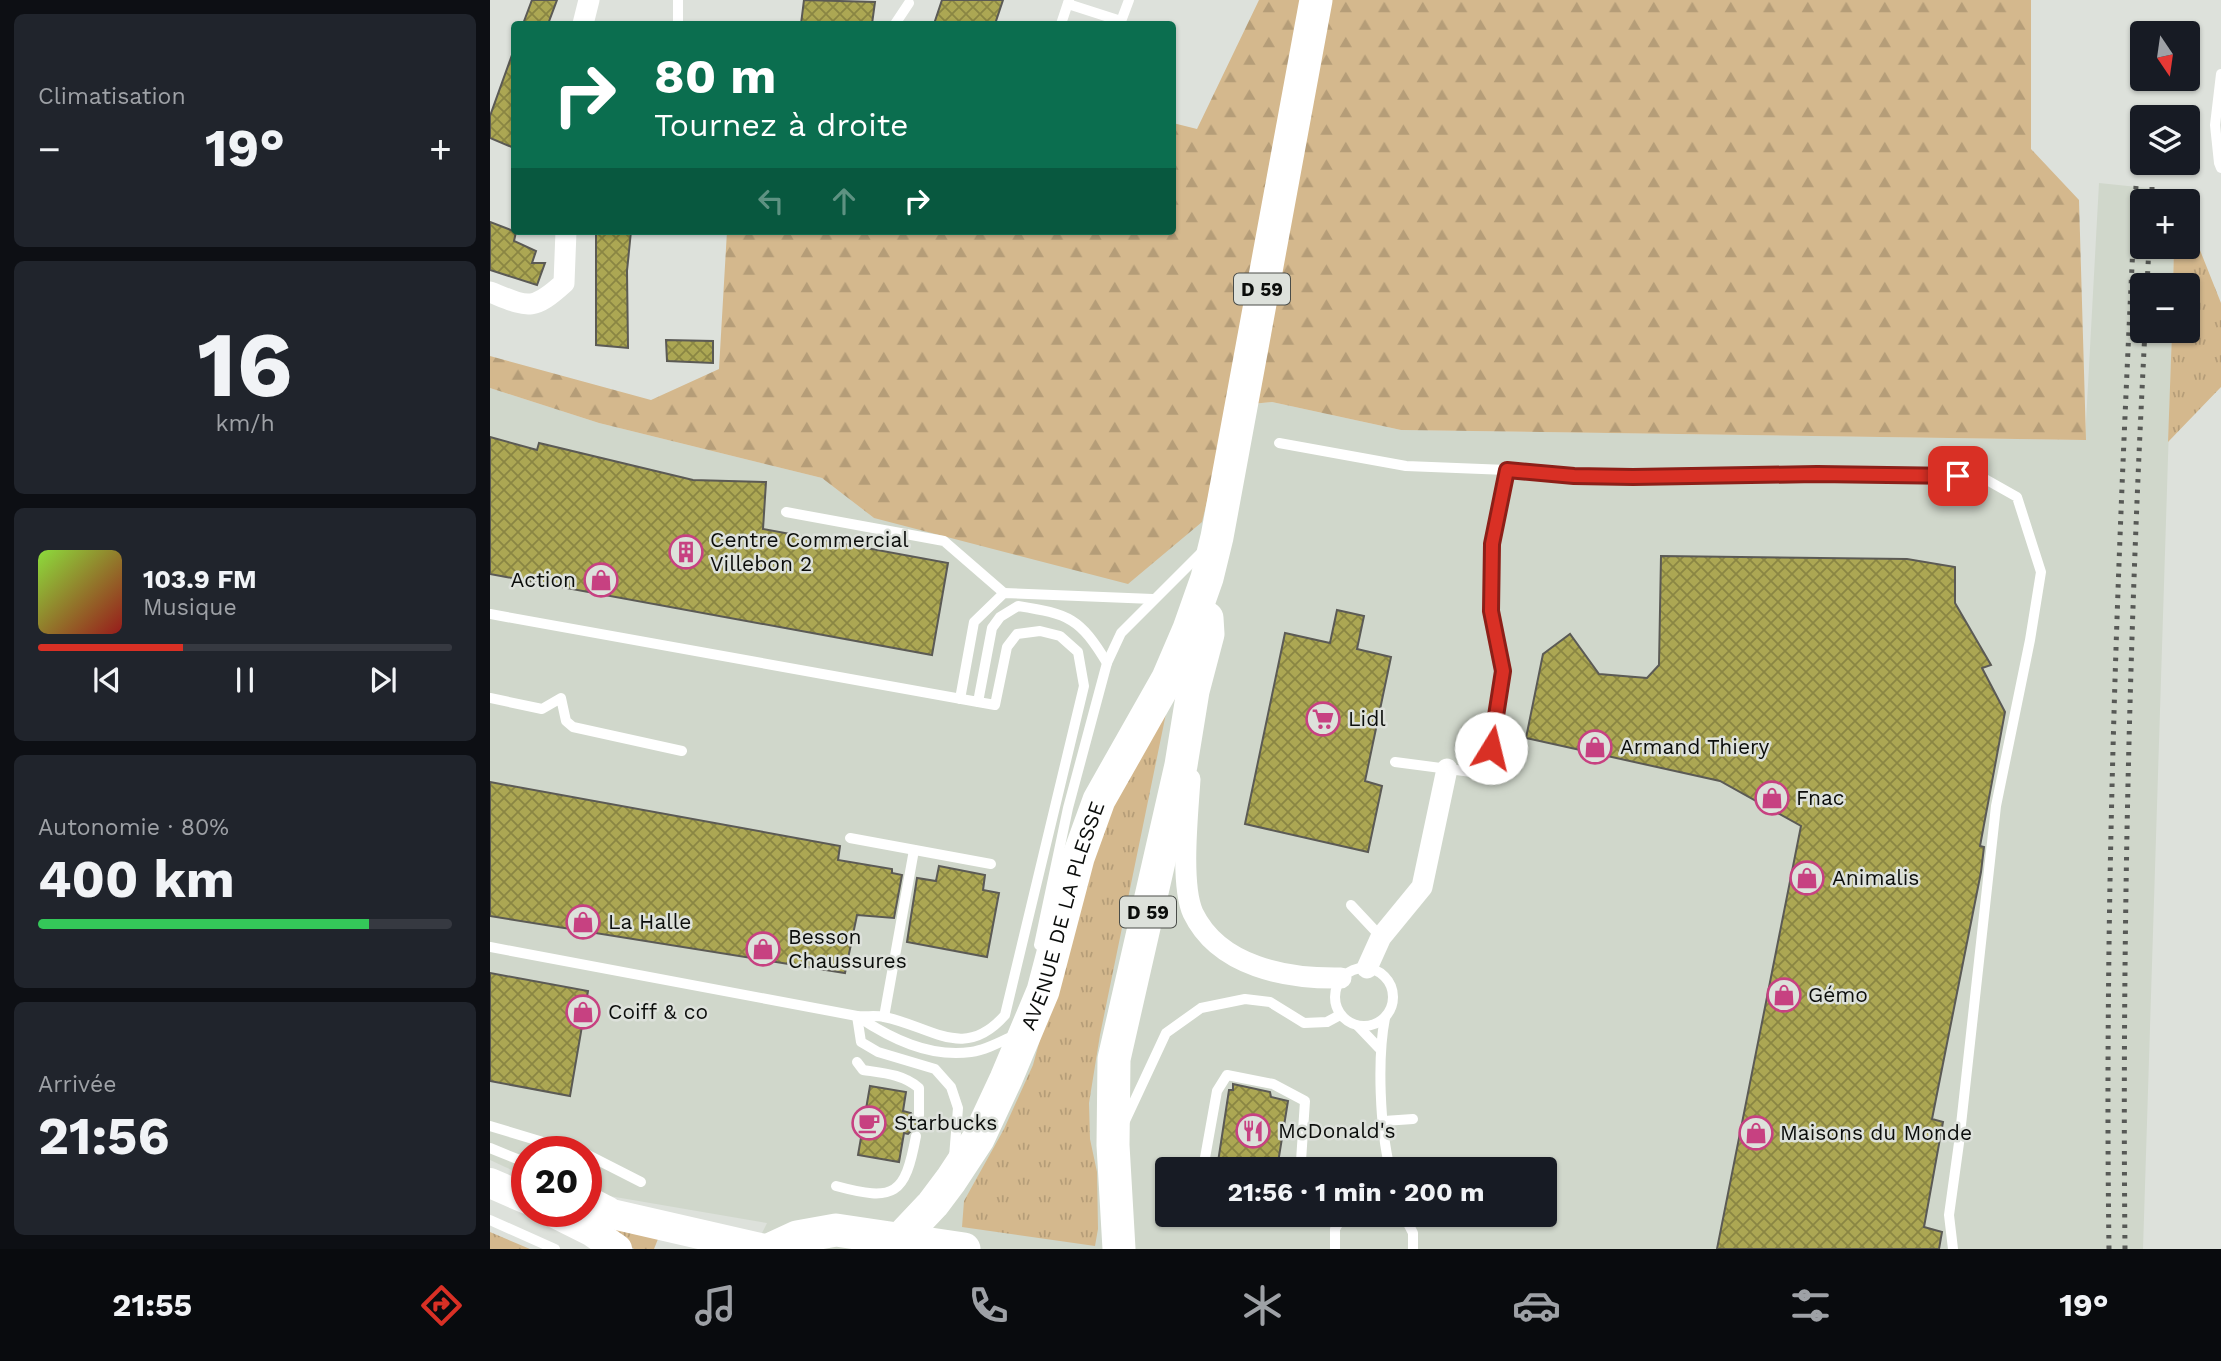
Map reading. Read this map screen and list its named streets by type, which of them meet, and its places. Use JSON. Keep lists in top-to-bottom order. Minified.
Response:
{"streets":{"main road":["D 59","AVENUE DE LA PLESSE"]},"places":{"building":["Centre Commercial Villebon 2"],"shop":["Action","Armand Thiery","Fnac","Animalis","La Halle","Besson Chaussures","Gémo","Coiff & co","Maisons du Monde"],"supermarket":["Lidl"],"cafe":["Starbucks"],"restaurant":["McDonald's"]},"north":"bottom","page":{"tile":["Climatisation",["16","km/h"],["Autonomie · 80%","400 km"],["Arrivée","21:56"]],"map_buttons":["+","−"],"turn":["80 m","Tournez à droite"],"heat":["−","19°","+"],"song":["103.9 FM","Musique"],"limit":"20","trip":"21:56 · 1 min · 200 m","tabs":["21:55","19°"]}}
